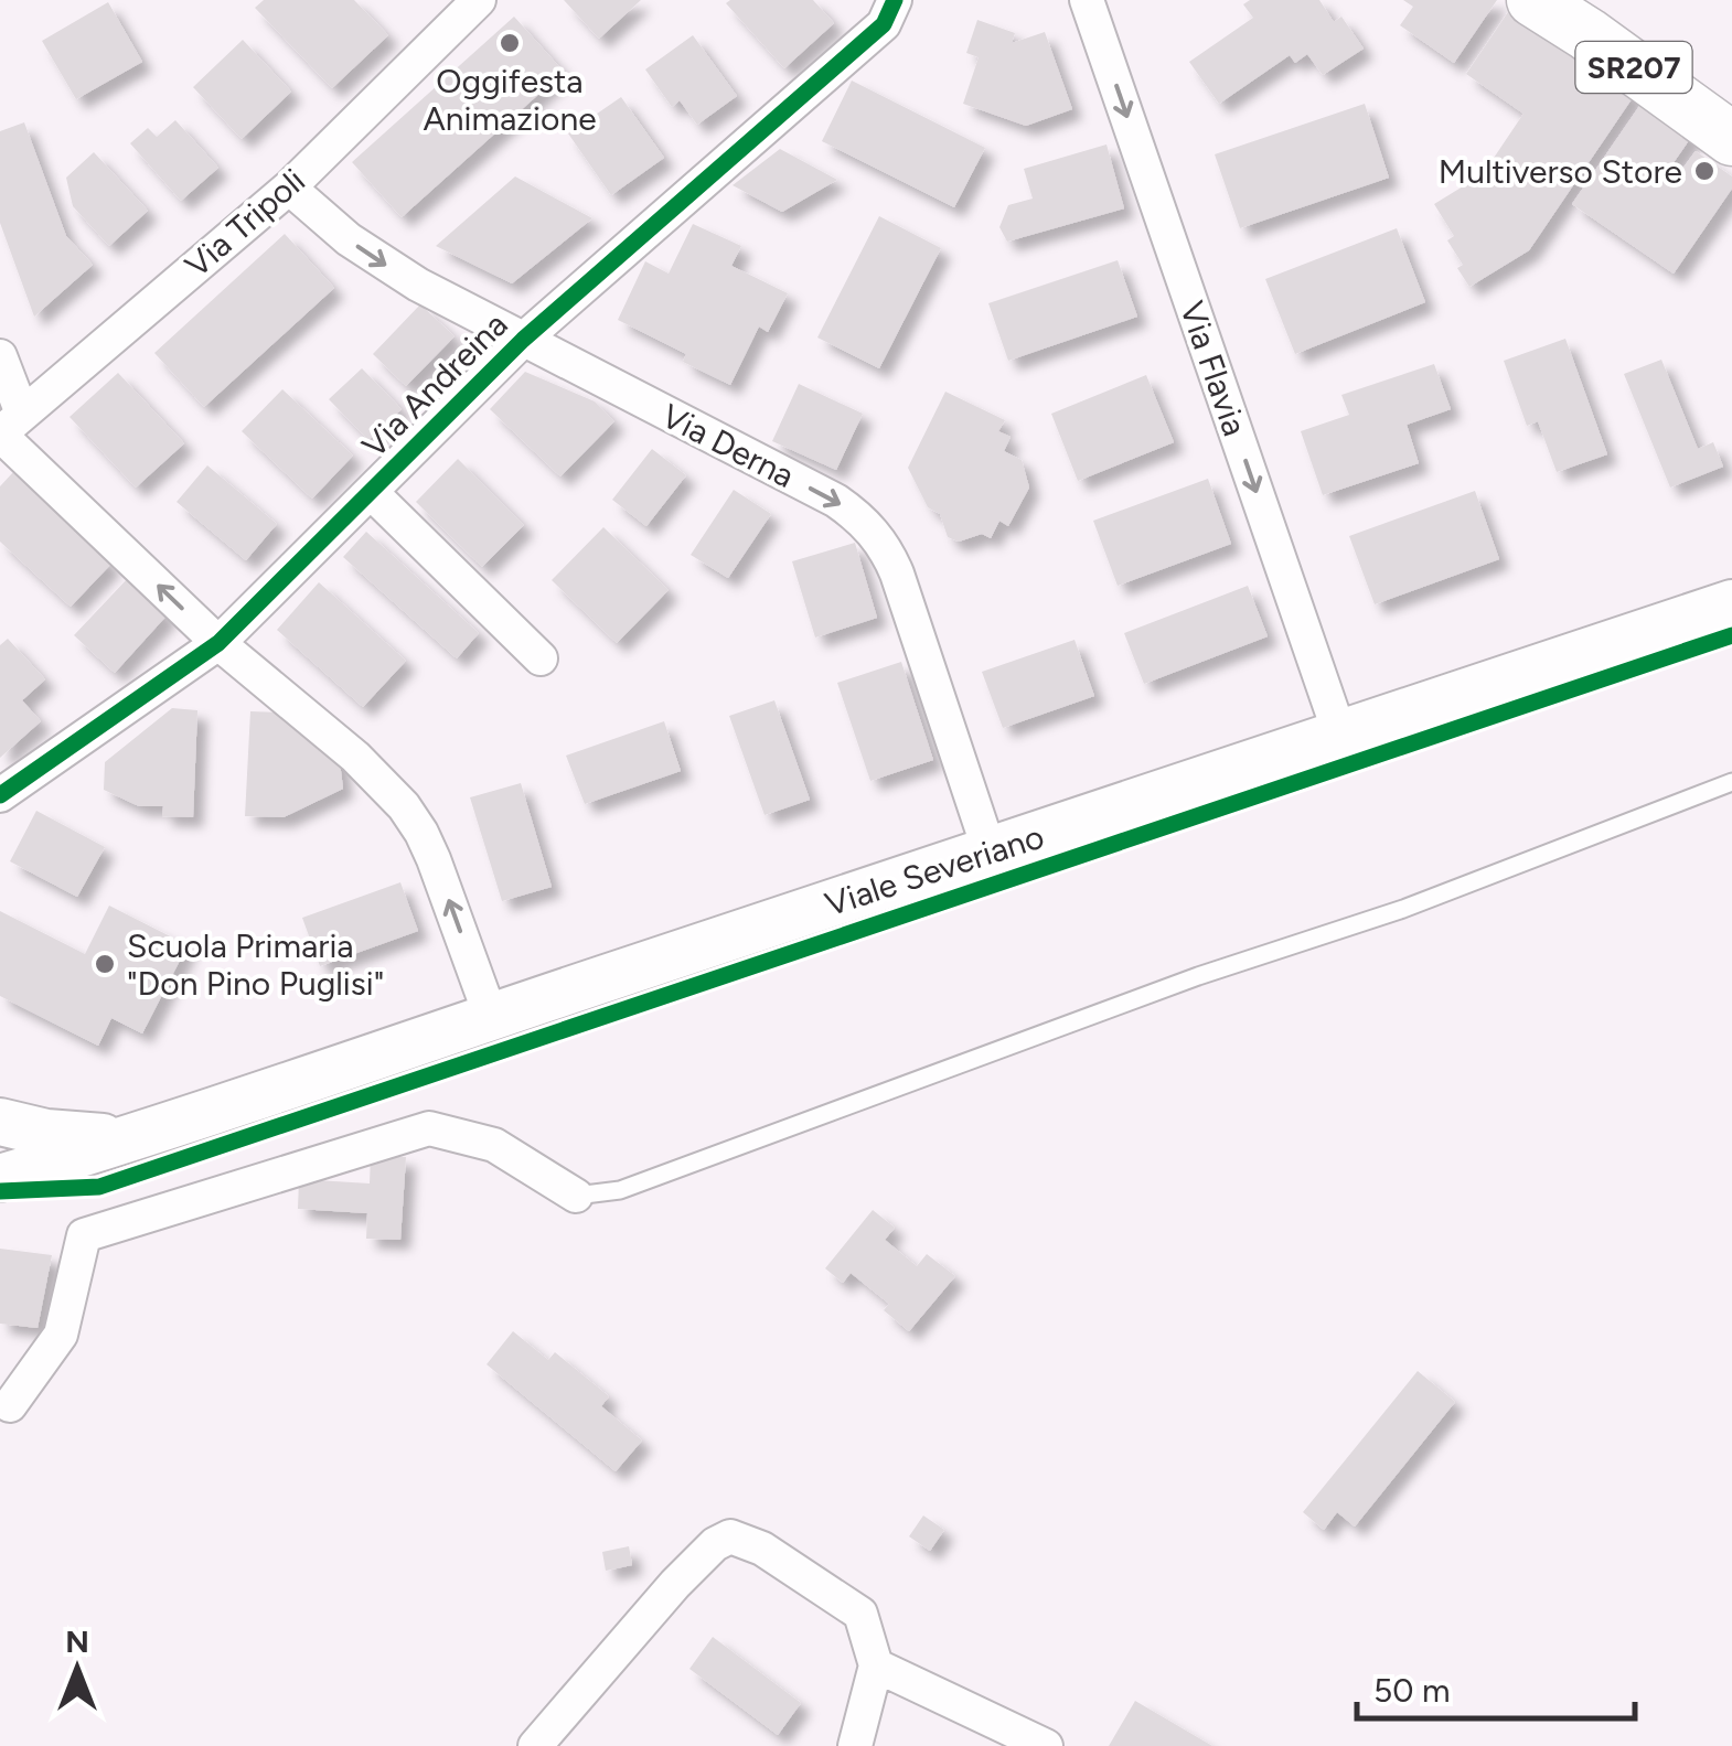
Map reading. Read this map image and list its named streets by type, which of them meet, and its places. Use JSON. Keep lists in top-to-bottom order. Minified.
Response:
{"streets":{"main road":["SR207","Viale Severiano"],"street":["Via Tripoli","Via Flavia","Via Andreina","Via Derna"]},"crossings":[["Via Tripoli","Via Derna"],["Via Flavia","Viale Severiano"],["Via Andreina","Via Derna"],["Via Derna","Viale Severiano"]],"one_way":["Via Flavia","Via Derna"],"places":["Oggifesta Animazione","Multiverso Store","Scuola Primaria \"Don Pino Puglisi\""],"scale_bar":"50 m","north":"top"}
